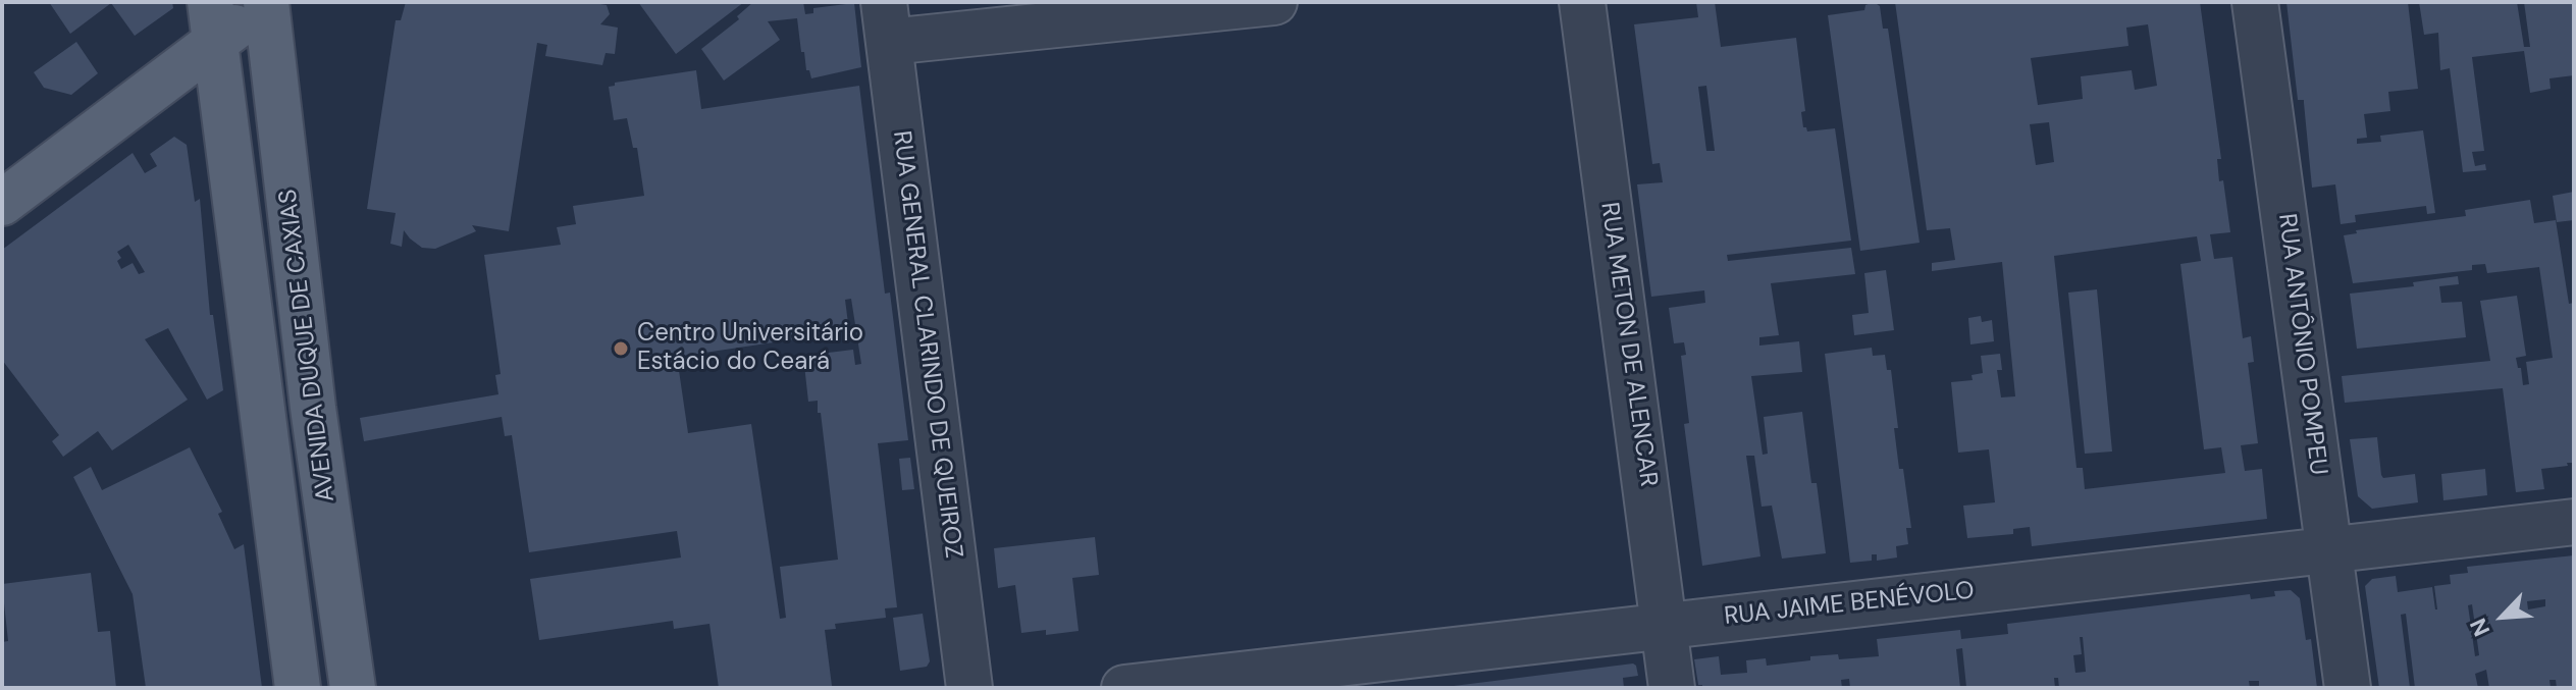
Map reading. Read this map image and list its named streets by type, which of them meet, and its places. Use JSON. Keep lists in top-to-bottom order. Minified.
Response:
{"streets":{"main road":["AVENIDA DUQUE DE CAXIAS"],"street":["RUA GENERAL CLARINDO DE QUEIROZ","RUA METON DE ALENCAR","RUA ANTÔNIO POMPEU","RUA JAIME BENÉVOLO"]},"crossings":[["RUA METON DE ALENCAR","RUA JAIME BENÉVOLO"],["RUA ANTÔNIO POMPEU","RUA JAIME BENÉVOLO"]],"places":["Centro Universitário Estácio do Ceará"],"north":"bottom left"}
